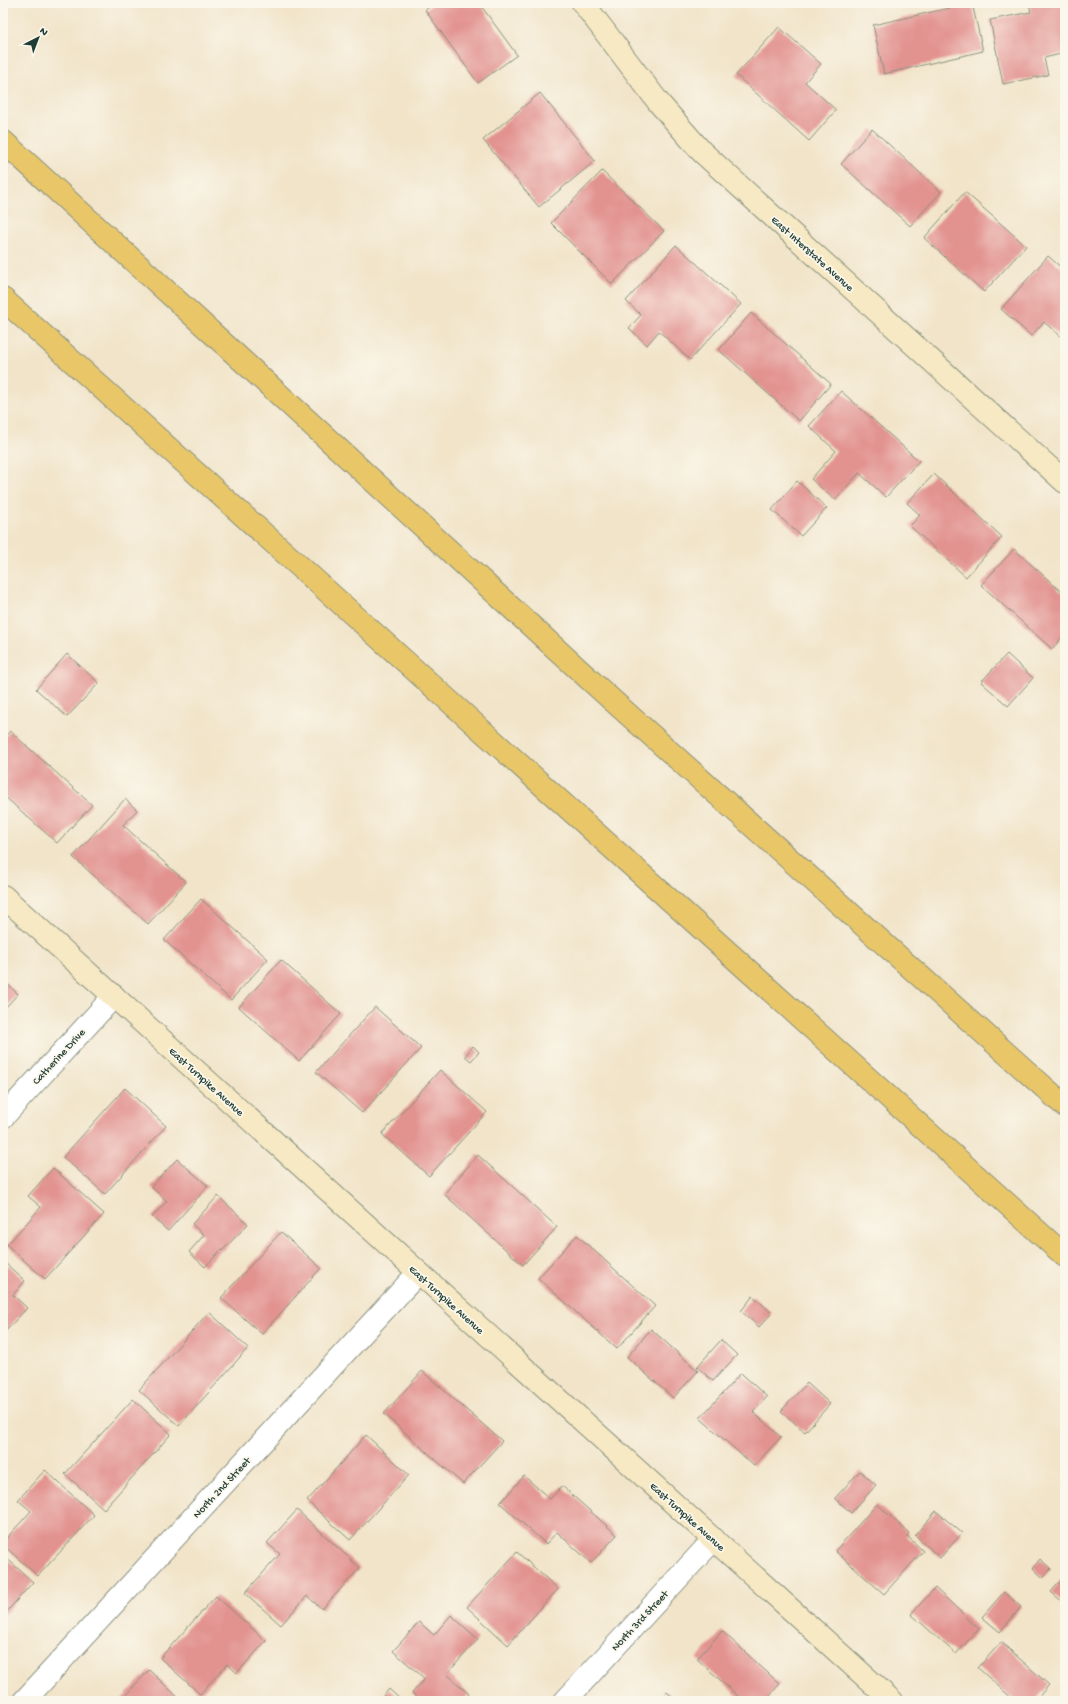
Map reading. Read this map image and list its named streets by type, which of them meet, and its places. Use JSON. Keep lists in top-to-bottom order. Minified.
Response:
{"streets":{"street":["East Interstate Avenue","Catherine Drive","East Turnpike Avenue","North 2nd Street","North 3rd Street"]},"crossings":[["Catherine Drive","East Turnpike Avenue"],["East Turnpike Avenue","North 2nd Street"],["East Turnpike Avenue","North 3rd Street"]],"north":"top right"}
